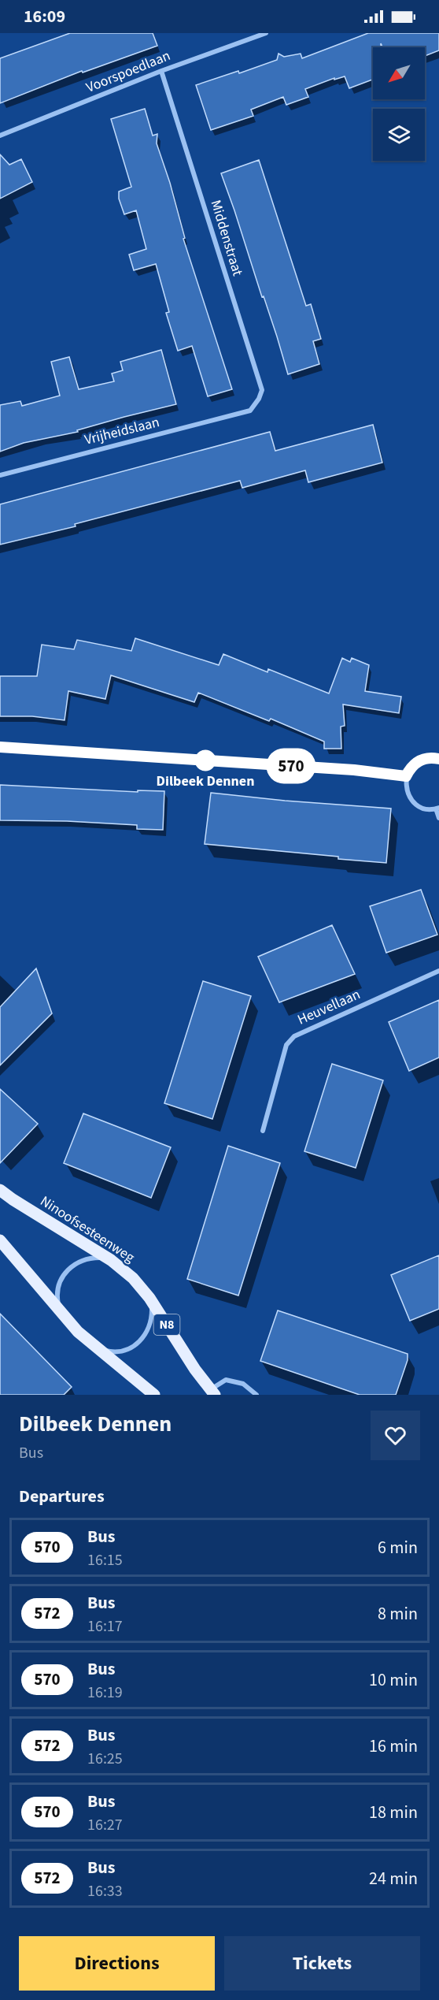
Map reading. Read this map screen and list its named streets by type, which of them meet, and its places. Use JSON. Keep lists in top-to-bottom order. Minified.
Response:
{"streets":{"main road":["Ninoofsesteenweg","N8"],"street":["Voorspoedlaan","Middenstraat","Vrijheidslaan","Heuvellaan"]},"crossings":[["Voorspoedlaan","Middenstraat"],["Middenstraat","Vrijheidslaan"]],"places":["Dilbeek Dennen"],"lines":["bus line 570"],"north":"bottom left","page":{"status":"16:09","on_map":"570","heading":[["Dilbeek Dennen","Bus"],"Departures"],"list":[{"mark":"570","name":"Bus","note":"16:15","value":"6 min"},{"mark":"572","name":"Bus","note":"16:17","value":"8 min"},{"mark":"570","name":"Bus","note":"16:19","value":"10 min"},{"mark":"572","name":"Bus","note":"16:25","value":"16 min"},{"mark":"570","name":"Bus","note":"16:27","value":"18 min"},{"mark":"572","name":"Bus","note":"16:33","value":"24 min"}],"buttons":["Directions","Tickets"]}}
